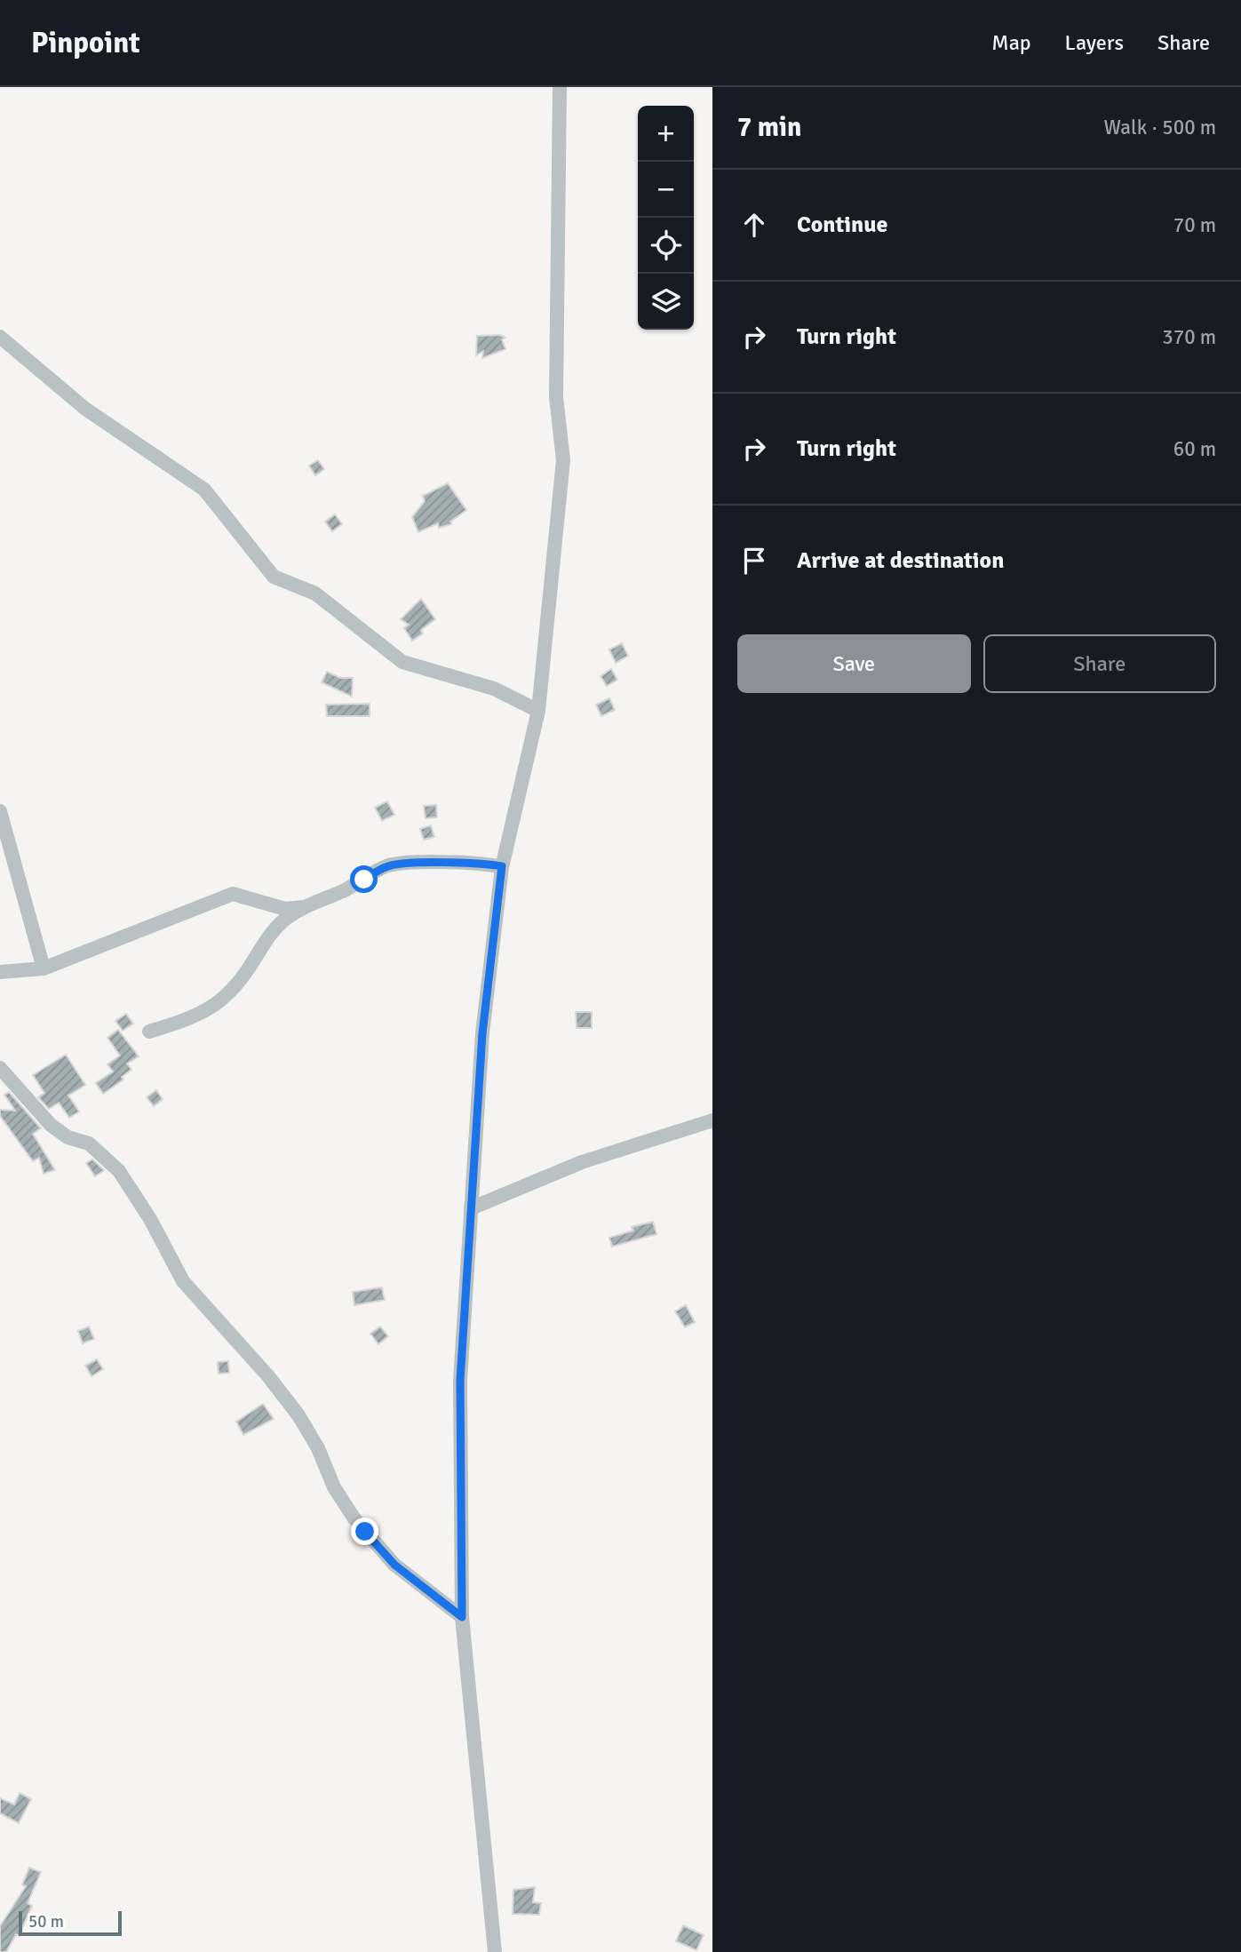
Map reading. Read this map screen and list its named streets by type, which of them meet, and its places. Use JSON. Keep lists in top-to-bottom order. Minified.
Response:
{"scale_bar":"50 m","page":{"header":"Pinpoint","nav":["Map","Layers","Share"],"heading":["7 min","Walk · 500 m"],"map_buttons":["+","−"],"list":[["Continue","70 m"],["Turn right","370 m"],["Turn right","60 m"],"Arrive at destination"],"buttons":["Save","Share"],"scale":"50 m"}}
